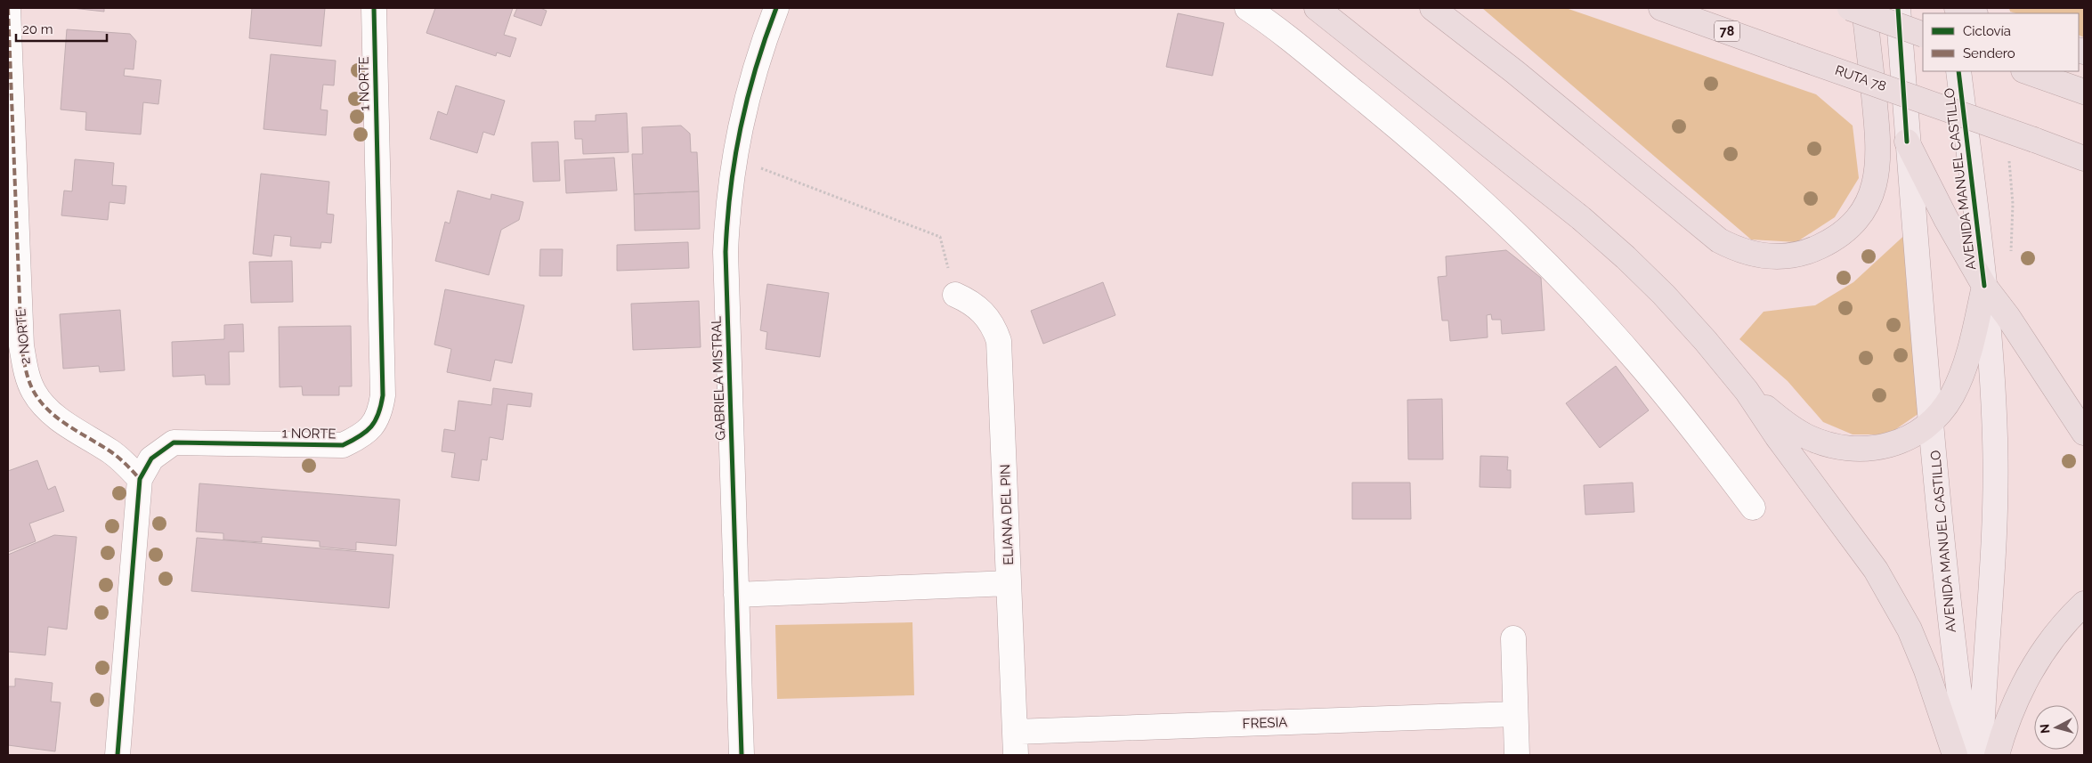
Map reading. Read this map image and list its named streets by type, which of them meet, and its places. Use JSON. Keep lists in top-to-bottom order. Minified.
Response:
{"streets":{"highway":["78","RUTA 78"],"main road":["AVENIDA MANUEL CASTILLO"],"street":["1 NORTE","2 NORTE","GABRIELA MISTRAL","ELIANA DEL PIN","FRESIA"]},"crossings":[["1 NORTE","2 NORTE"],["ELIANA DEL PIN","FRESIA"]],"legend":["Ciclovía","Sendero"],"scale_bar":"20 m","north":"left"}
